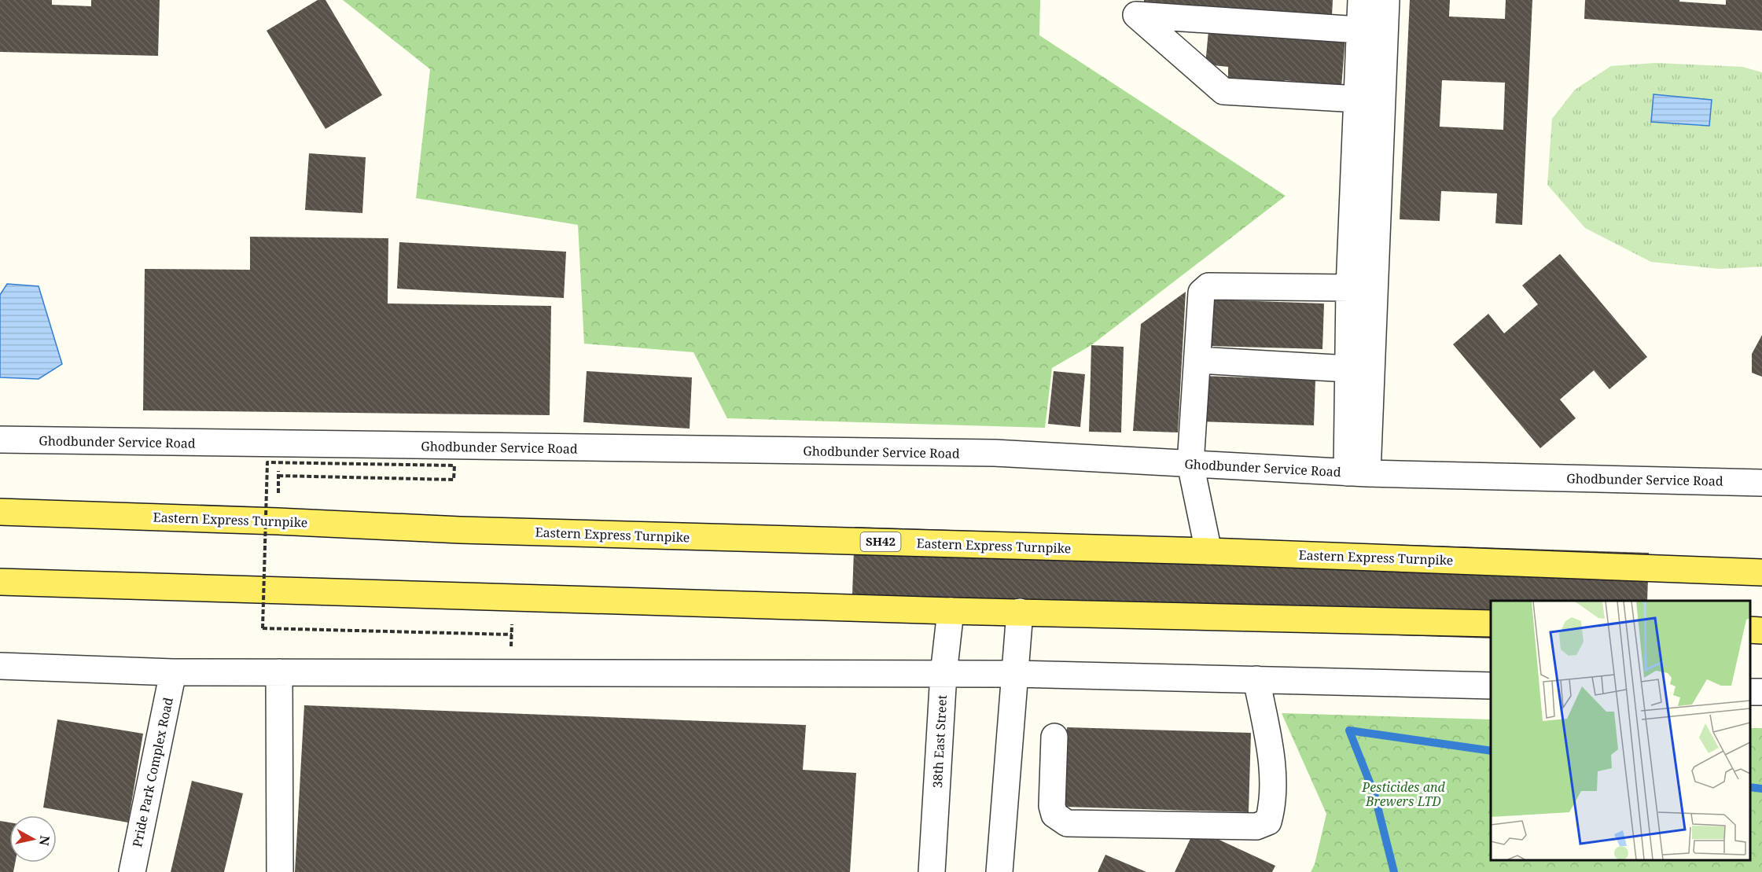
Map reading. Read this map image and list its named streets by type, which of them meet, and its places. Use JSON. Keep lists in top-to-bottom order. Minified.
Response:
{"streets":{"main road":["Eastern Express Turnpike","SH42"],"street":["Ghodbunder Service Road","38th East Street","Pride Park Complex Road"]},"parks":["Pesticides and Brewers LTD"],"north":"right"}
